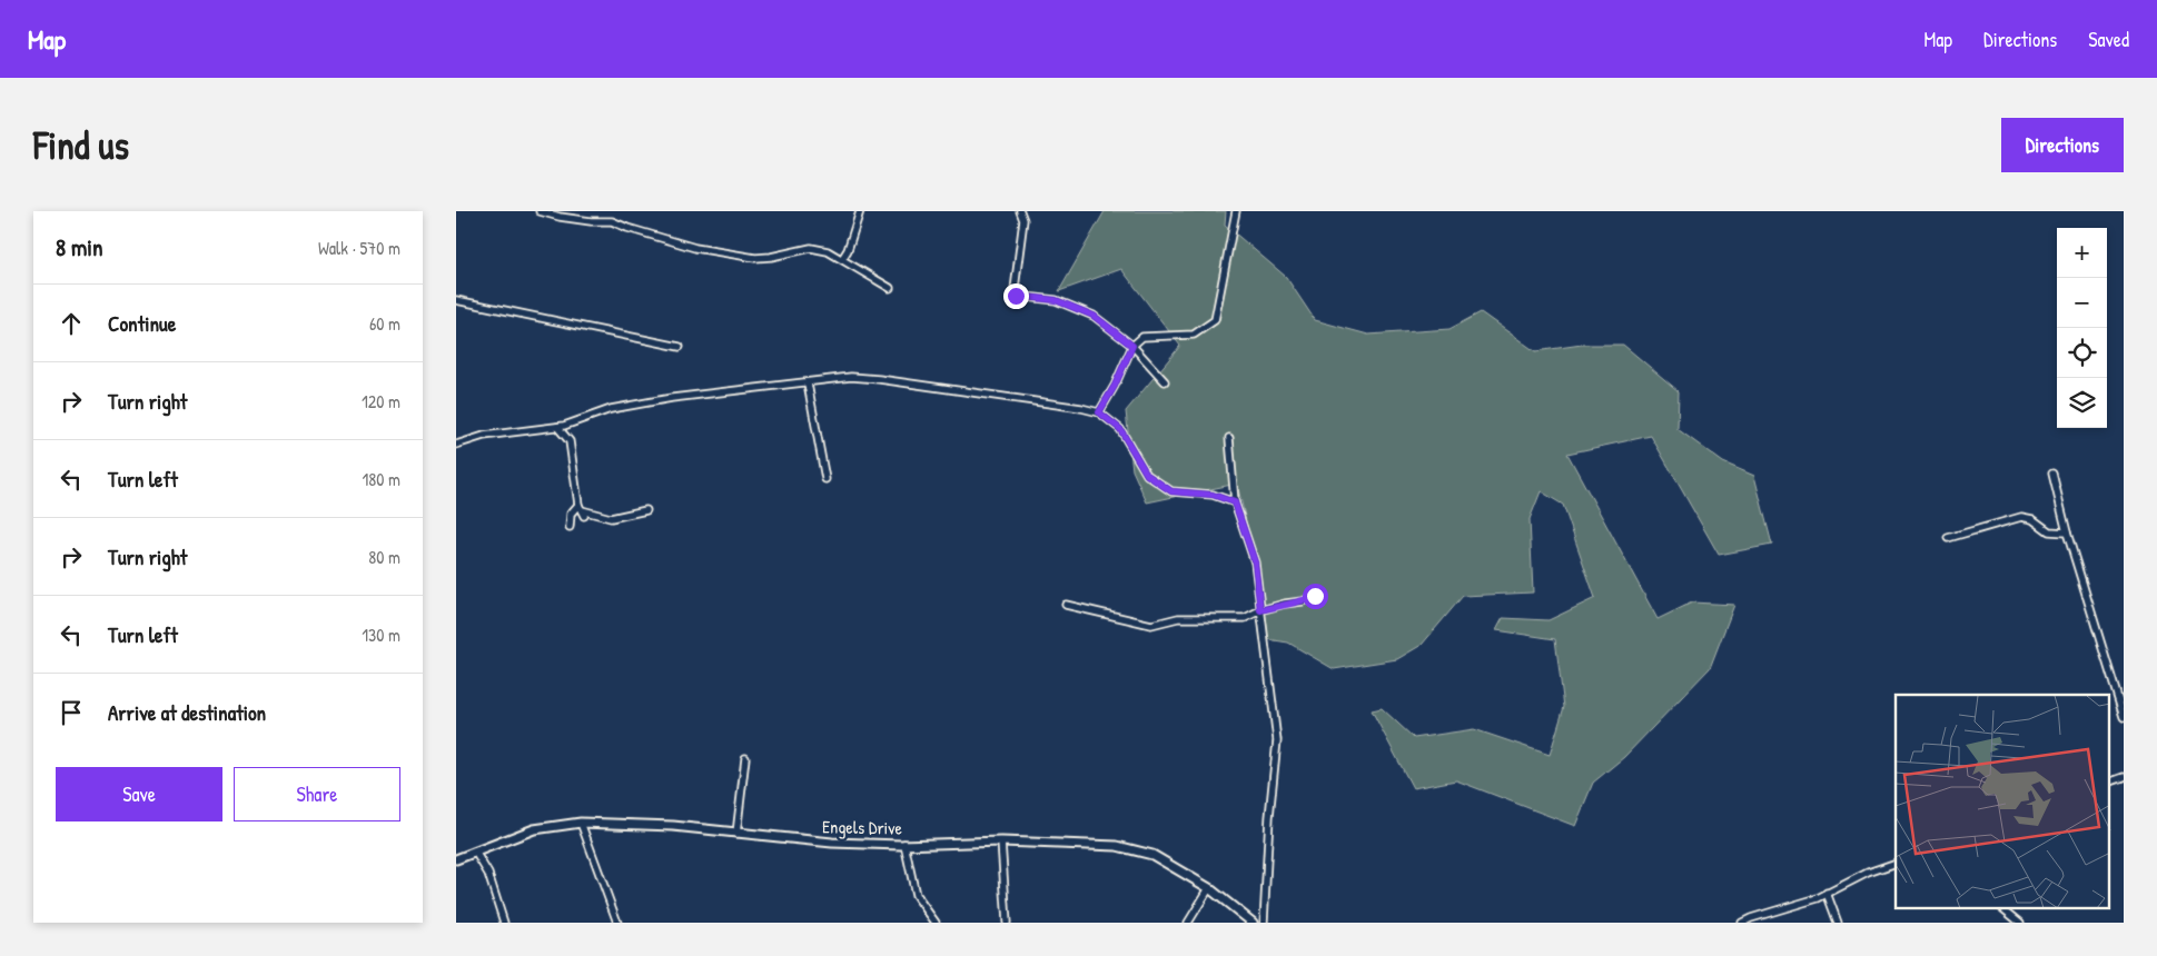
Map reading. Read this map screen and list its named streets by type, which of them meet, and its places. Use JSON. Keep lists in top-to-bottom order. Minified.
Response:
{"streets":{"street":["Engels Drive"]},"page":{"header":"Map","nav":["Map","Directions","Saved"],"buttons":["Directions",["Save","Share"]],"title":"Find us","heading":["8 min","Walk · 570 m"],"map_buttons":["+","−"],"list":[["Continue","60 m"],["Turn right","120 m"],["Turn left","180 m"],["Turn right","80 m"],["Turn left","130 m"],"Arrive at destination"]}}
